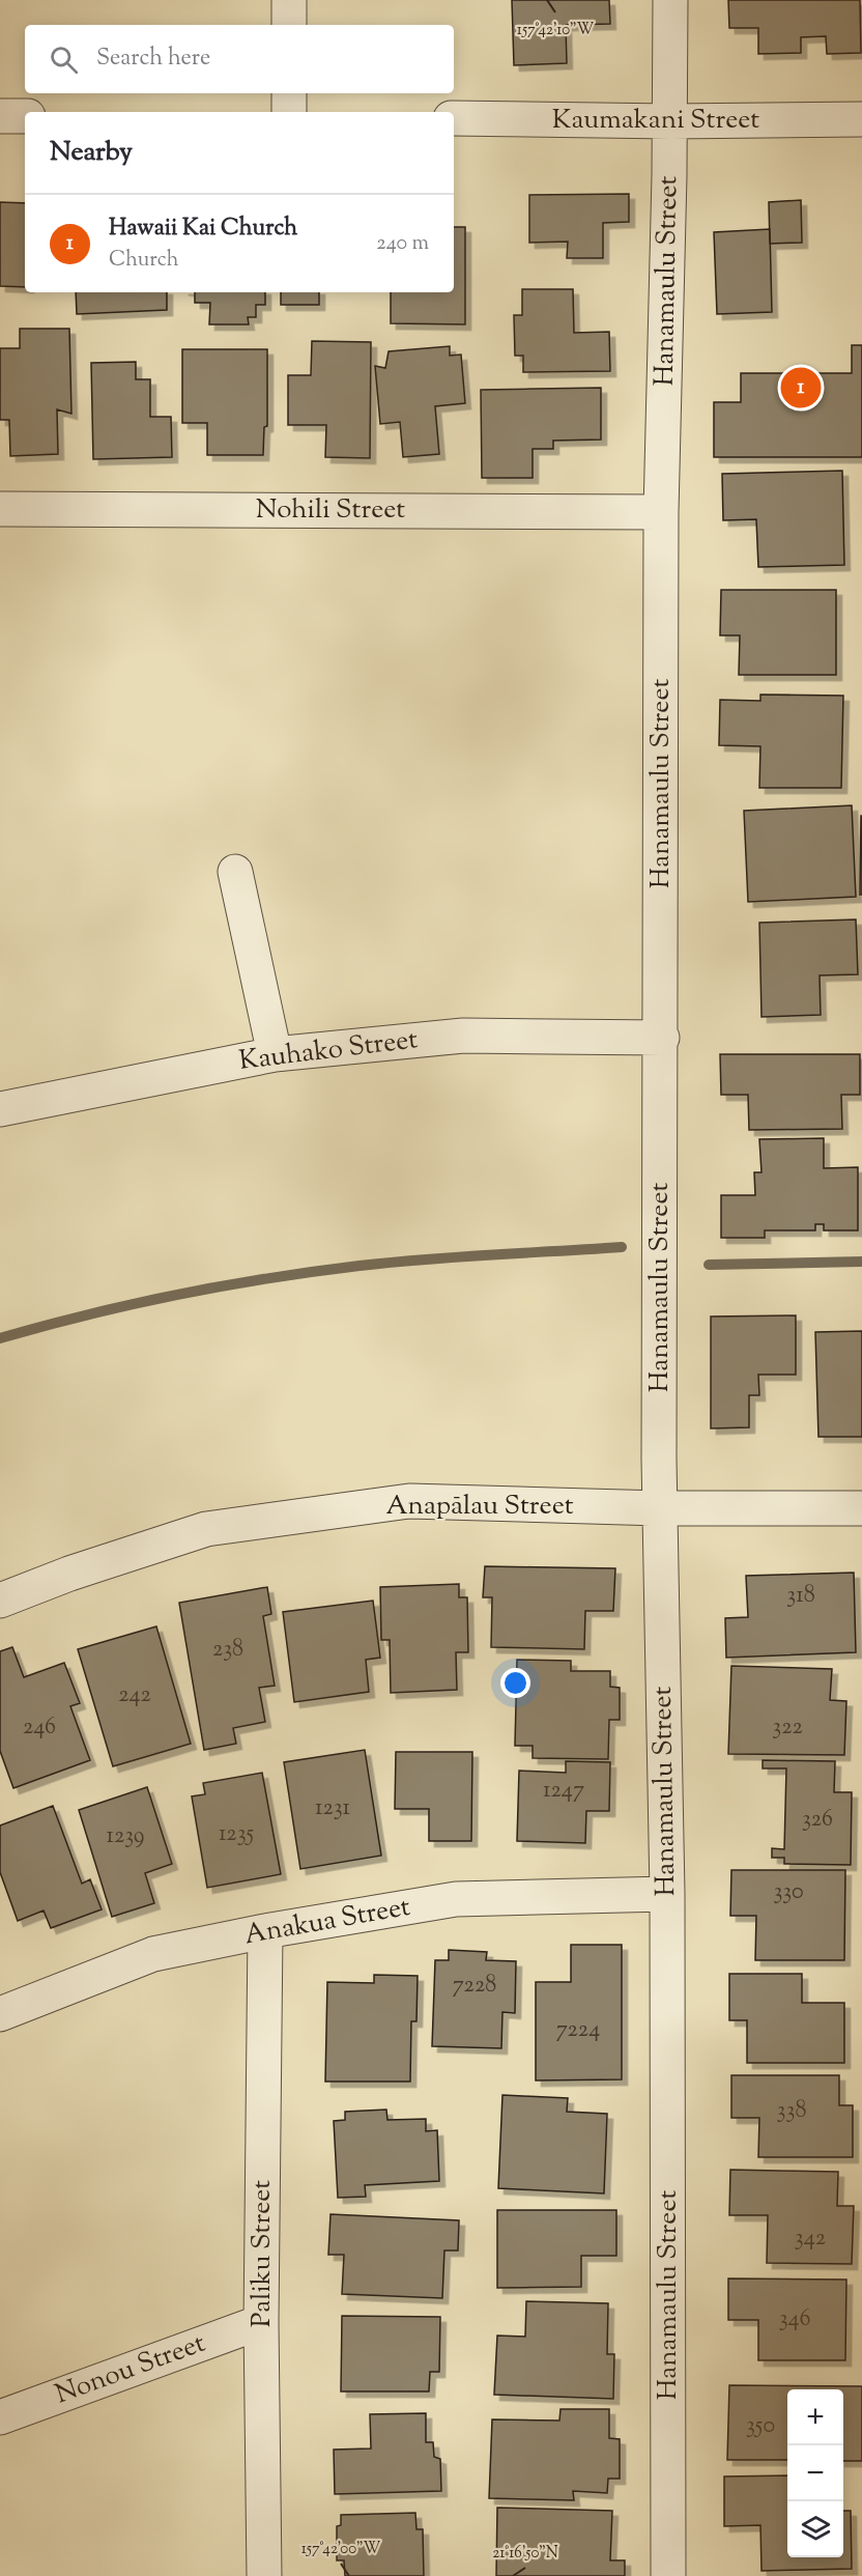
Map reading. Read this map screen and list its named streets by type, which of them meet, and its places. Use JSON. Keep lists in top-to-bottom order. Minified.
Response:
{"streets":{"street":["Kaumakani Street","Hanamaulu Street","Nohili Street","Kauhako Street","Anapālau Street","Anakua Street","Paliku Street","Nonou Street"]},"crossings":[["Kaumakani Street","Hanamaulu Street"],["Hanamaulu Street","Nohili Street"],["Hanamaulu Street","Kauhako Street"],["Hanamaulu Street","Anapālau Street"],["Hanamaulu Street","Anakua Street"],["Anakua Street","Paliku Street"],["Paliku Street","Nonou Street"]],"house_numbers":["318","238","242","246","322","1247","1231","326","1235","1239","330","7228","7224","338","342","346","350"],"page":{"search":"Search here","heading":"Nearby","list":[{"mark":"1","name":"Hawaii Kai Church","note":"Church","value":"240 m"}],"pins":"1","map_buttons":["+","−"]},"coordinates":["157°42'10\"W","157°42'00\"W","21°16'50\"N"]}
